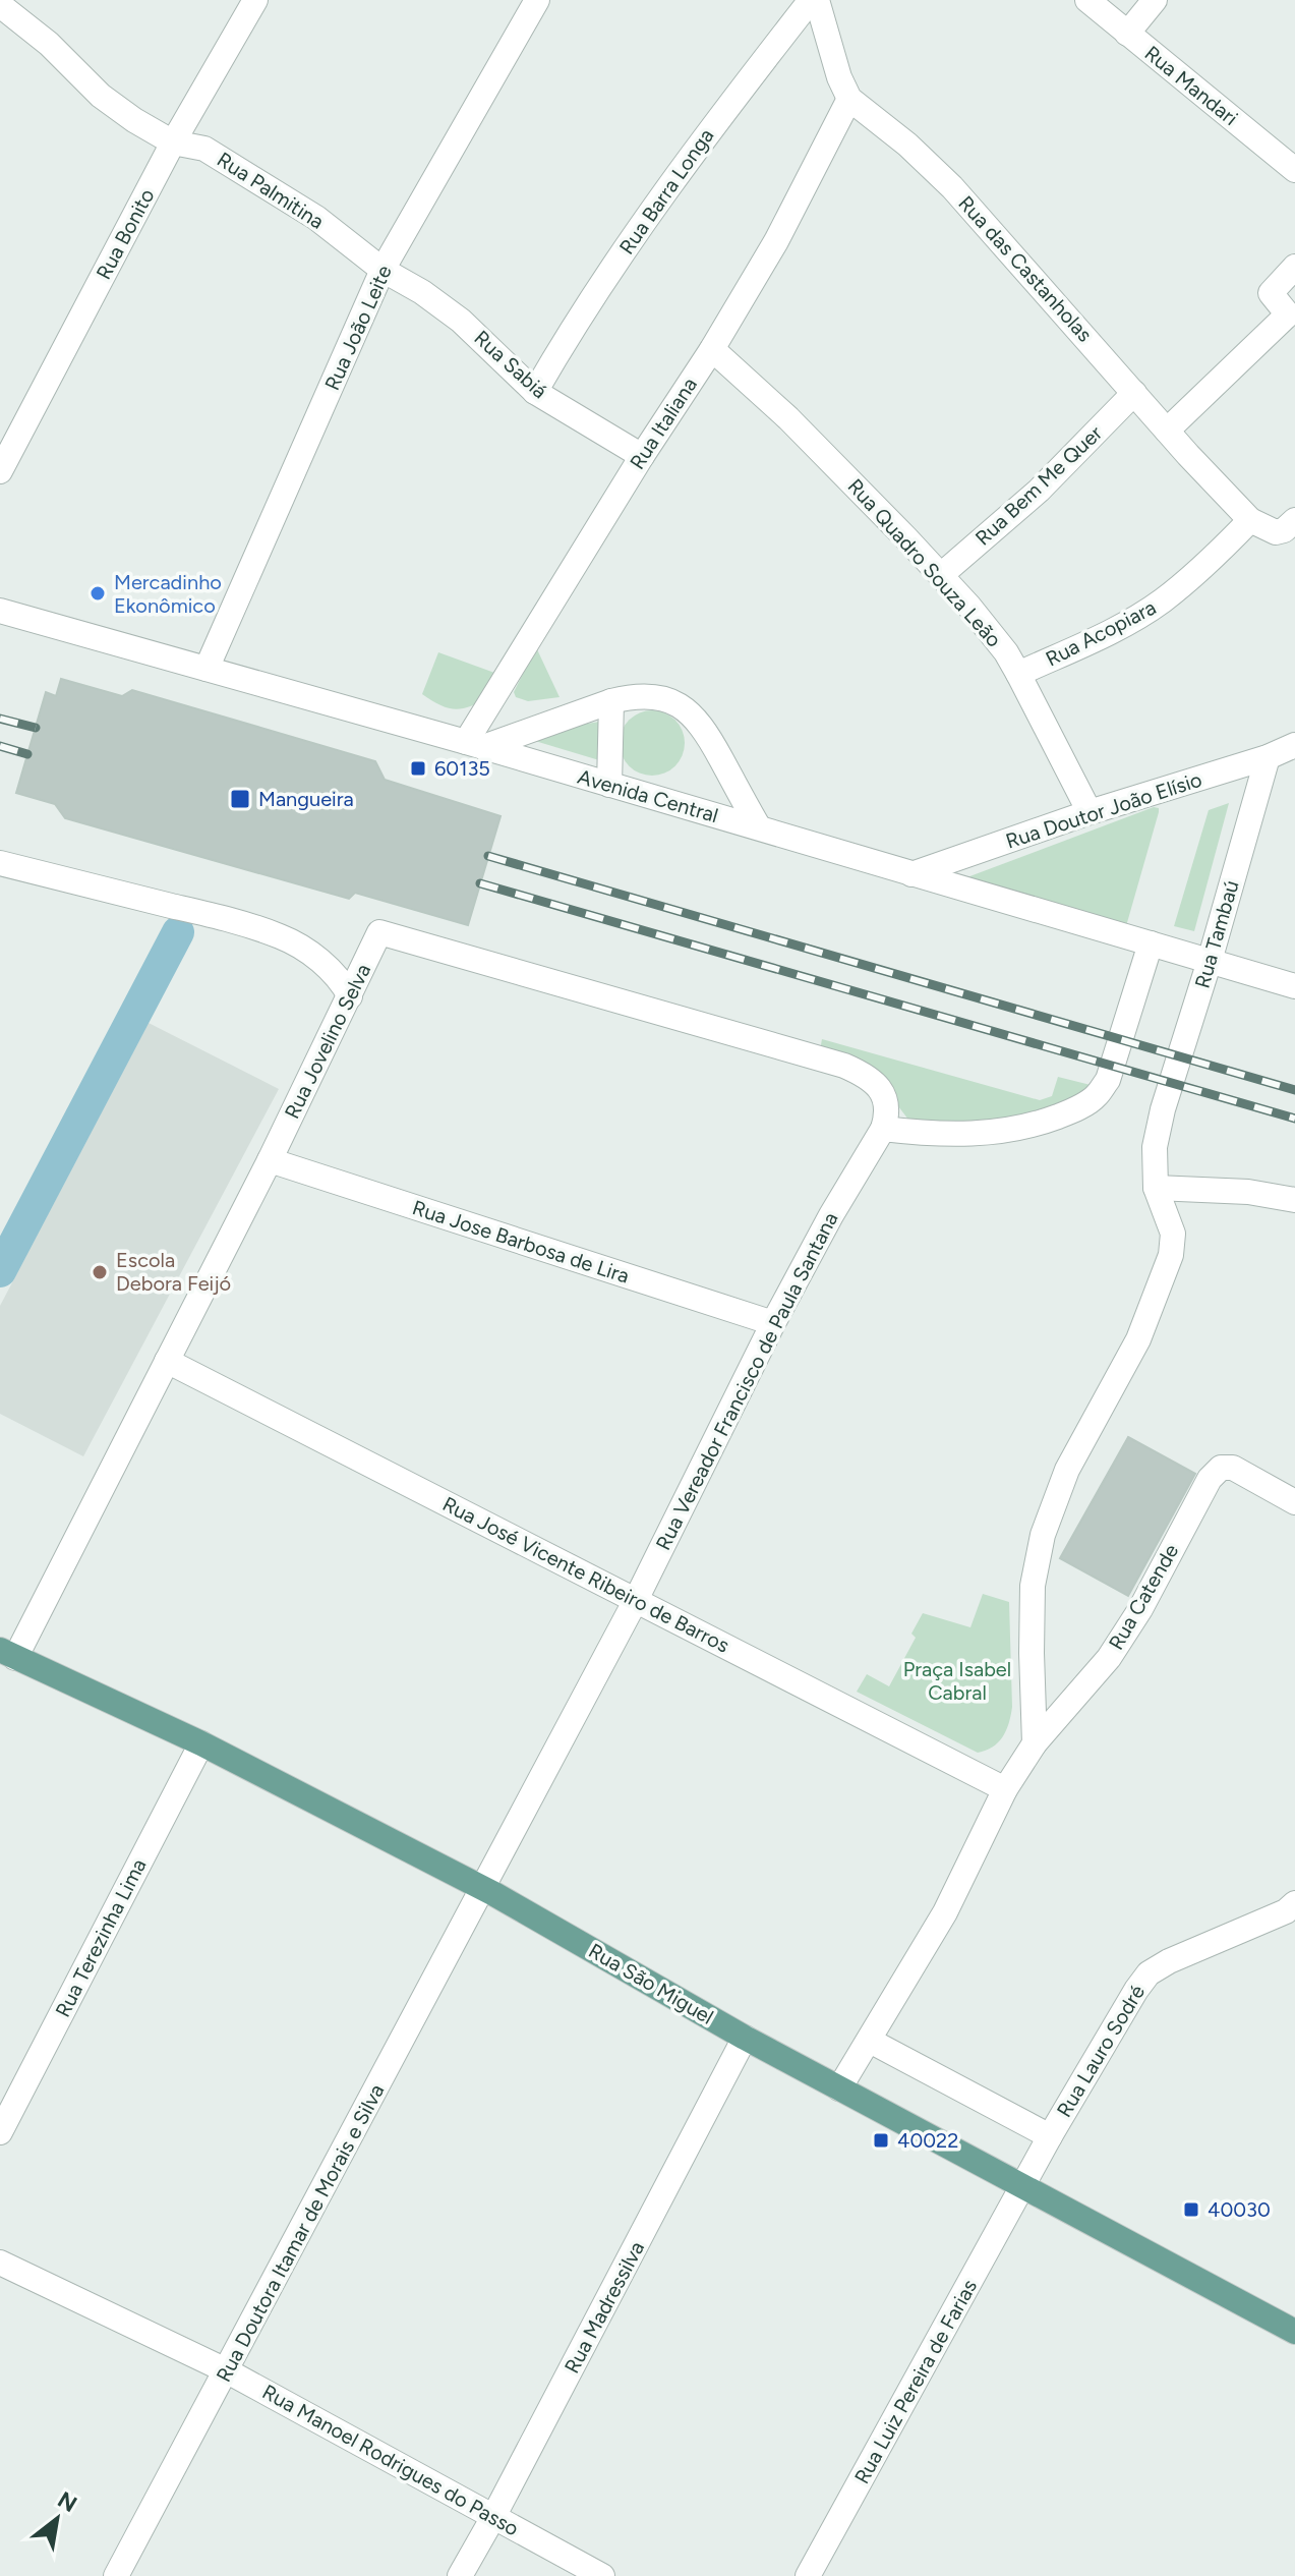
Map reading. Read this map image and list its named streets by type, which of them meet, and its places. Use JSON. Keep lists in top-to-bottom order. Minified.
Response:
{"streets":{"main road":["Rua São Miguel"],"street":["Rua Mandari","Rua Palmitina","Rua Barra Longa","Rua Bonito","Rua das Castanholas","Rua João Leite","Rua Sabiá","Rua Italiana","Rua Bem Me Quer","Rua Quadro Souza Leão","Rua Acopiara","Avenida Central","Rua Doutor João Elísio","Rua Tambaú","Rua Jovelino Selva","Rua Jose Barbosa de Lira","Rua Vereador Francisco de Paula Santana","Rua José Vicente Ribeiro de Barros","Rua Catende","Rua Terezinha Lima","Rua Lauro Sodré","Rua Doutora Itamar de Morais e Silva","Rua Madressilva","Rua Luiz Pereira de Farias","Rua Manoel Rodrigues do Passo"]},"crossings":[["Rua Palmitina","Rua Bonito"],["Rua Palmitina","Rua João Leite"],["Rua Palmitina","Rua Sabiá"],["Rua Barra Longa","Rua Sabiá"],["Rua das Castanholas","Rua Italiana"],["Rua das Castanholas","Rua Bem Me Quer"],["Rua das Castanholas","Rua Acopiara"],["Rua João Leite","Rua Sabiá"],["Rua João Leite","Avenida Central"],["Rua Sabiá","Rua Italiana"],["Rua Italiana","Rua Quadro Souza Leão"],["Rua Italiana","Avenida Central"],["Rua Bem Me Quer","Rua Quadro Souza Leão"],["Rua Quadro Souza Leão","Rua Acopiara"],["Rua Quadro Souza Leão","Rua Doutor João Elísio"],["Avenida Central","Rua Doutor João Elísio"],["Avenida Central","Rua Tambaú"],["Rua Doutor João Elísio","Rua Tambaú"],["Rua Tambaú","Rua Catende"],["Rua Jovelino Selva","Rua Jose Barbosa de Lira"],["Rua Jovelino Selva","Rua Vereador Francisco de Paula Santana"],["Rua Jovelino Selva","Rua José Vicente Ribeiro de Barros"],["Rua Jovelino Selva","Rua São Miguel"],["Rua Jose Barbosa de Lira","Rua Vereador Francisco de Paula Santana"],["Rua Vereador Francisco de Paula Santana","Rua José Vicente Ribeiro de Barros"],["Rua Vereador Francisco de Paula Santana","Rua São Miguel"],["Rua Vereador Francisco de Paula Santana","Rua Doutora Itamar de Morais e Silva"],["Rua José Vicente Ribeiro de Barros","Rua Catende"],["Rua Catende","Rua São Miguel"],["Rua Terezinha Lima","Rua São Miguel"],["Rua São Miguel","Rua Lauro Sodré"],["Rua São Miguel","Rua Doutora Itamar de Morais e Silva"],["Rua São Miguel","Rua Madressilva"],["Rua São Miguel","Rua Luiz Pereira de Farias"],["Rua Lauro Sodré","Rua Luiz Pereira de Farias"],["Rua Doutora Itamar de Morais e Silva","Rua Manoel Rodrigues do Passo"],["Rua Madressilva","Rua Manoel Rodrigues do Passo"]],"parks":["Praça Isabel Cabral"],"places":{"other":["Mercadinho Ekonômico","Escola Debora Feijó"],"transit":["60135","Mangueira","40022","40030"]},"north":"top right"}
